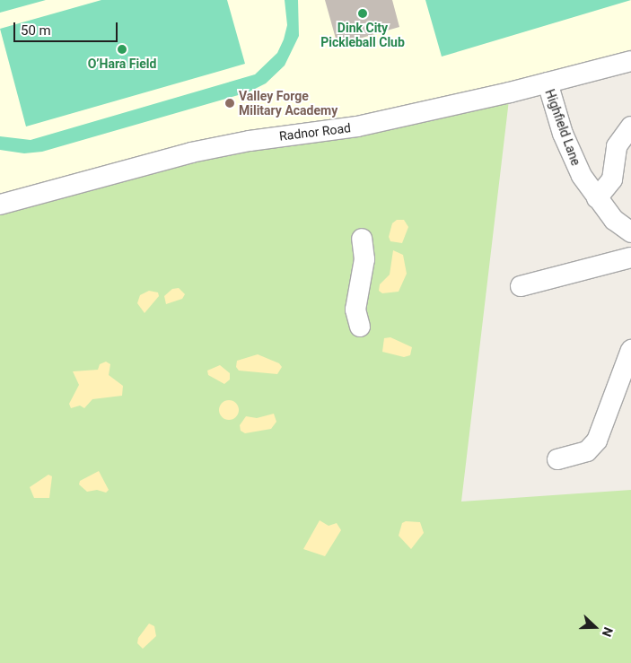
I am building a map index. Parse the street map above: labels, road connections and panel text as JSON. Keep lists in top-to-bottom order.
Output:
{
  "streets": {
    "street": ["Highfield Lane", "Radnor Road"]
  },
  "crossings": [
    ["Highfield Lane", "Radnor Road"]
  ],
  "places": ["Dink City Pickleball Club", "O’Hara Field", "Valley Forge Military Academy"],
  "scale_bar": "50 m",
  "north": "right"
}
